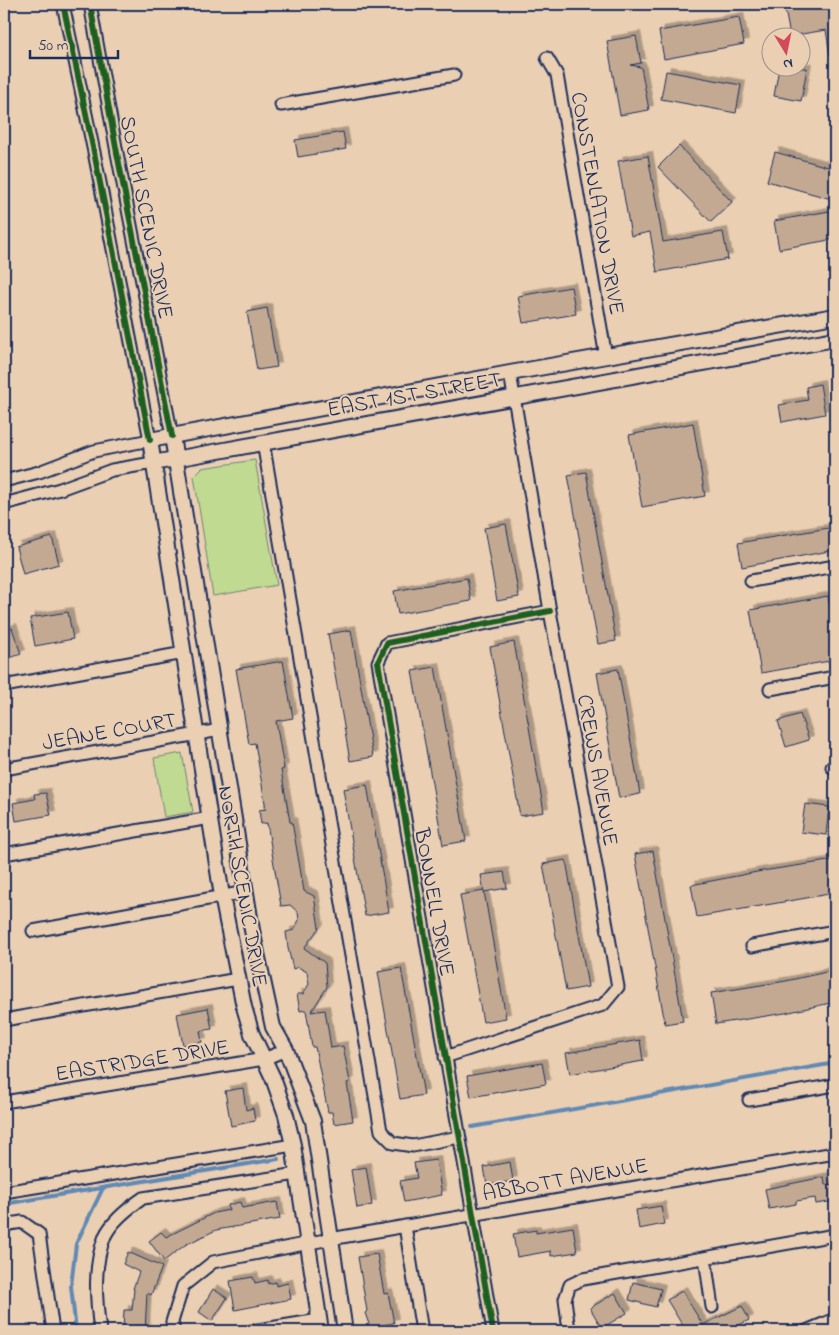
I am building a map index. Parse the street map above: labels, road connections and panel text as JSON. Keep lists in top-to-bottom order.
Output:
{
  "streets": {
    "main road": ["SOUTH SCENIC DRIVE", "EAST 1ST STREET", "NORTH SCENIC DRIVE"],
    "street": [
      "CONSTENLATION DRIVE",
      "JEANE COURT",
      "CREWS AVENUE",
      "BONNELL DRIVE",
      "EASTRIDGE DRIVE",
      "ABBOTT AVENUE"
    ]
  },
  "crossings": [
    ["CONSTENLATION DRIVE", "EAST 1ST STREET"],
    ["SOUTH SCENIC DRIVE", "EAST 1ST STREET"],
    ["SOUTH SCENIC DRIVE", "NORTH SCENIC DRIVE"],
    ["EAST 1ST STREET", "CREWS AVENUE"],
    ["EAST 1ST STREET", "NORTH SCENIC DRIVE"],
    ["JEANE COURT", "NORTH SCENIC DRIVE"],
    ["CREWS AVENUE", "BONNELL DRIVE"],
    ["NORTH SCENIC DRIVE", "EASTRIDGE DRIVE"],
    ["NORTH SCENIC DRIVE", "ABBOTT AVENUE"],
    ["BONNELL DRIVE", "ABBOTT AVENUE"]
  ],
  "scale_bar": "50 m",
  "north": "bottom"
}
